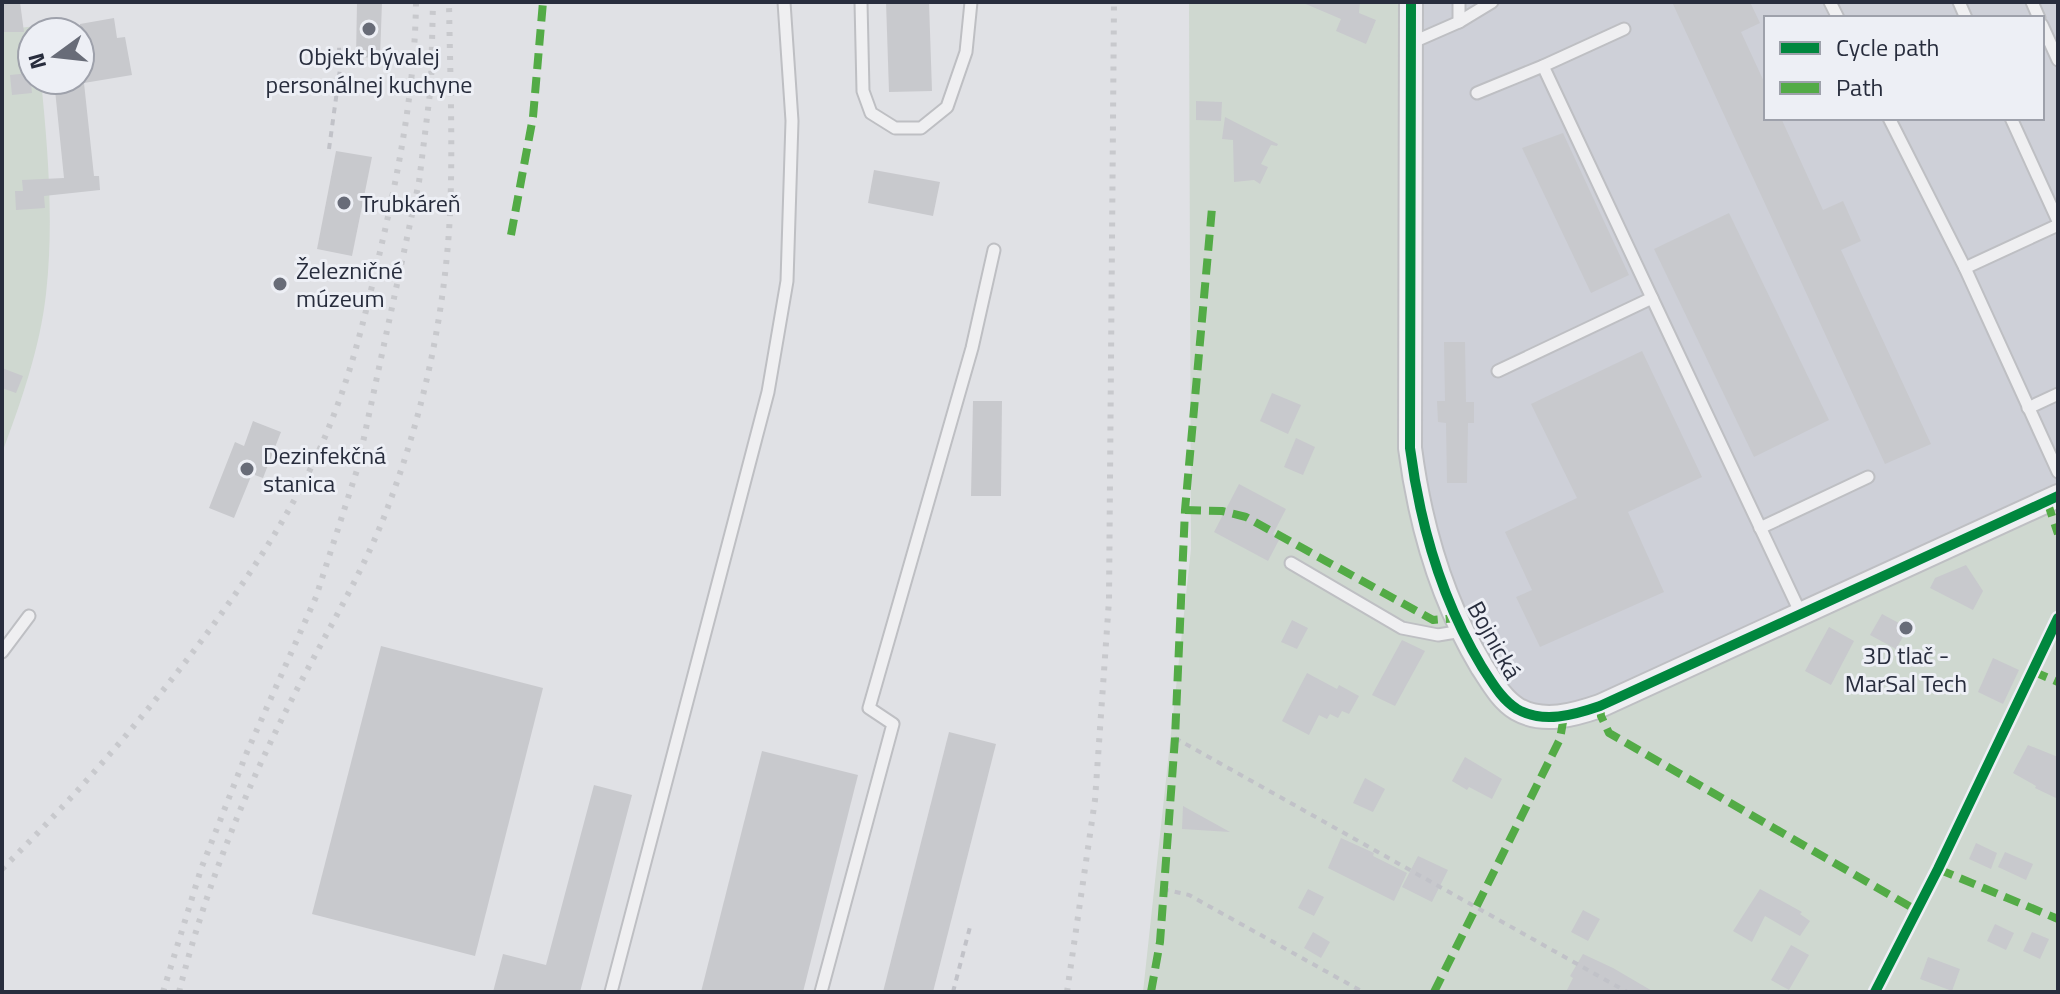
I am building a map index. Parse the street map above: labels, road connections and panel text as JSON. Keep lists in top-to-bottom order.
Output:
{
  "streets": {
    "street": ["Bojnická"]
  },
  "places": [
    "Objekt bývalej personálnej kuchyne",
    "Trubkáreň",
    "Železničné múzeum",
    "Dezinfekčná stanica",
    "3D tlač - MarSal Tech"
  ],
  "legend": ["Cycle path", "Path"],
  "north": "left"
}
